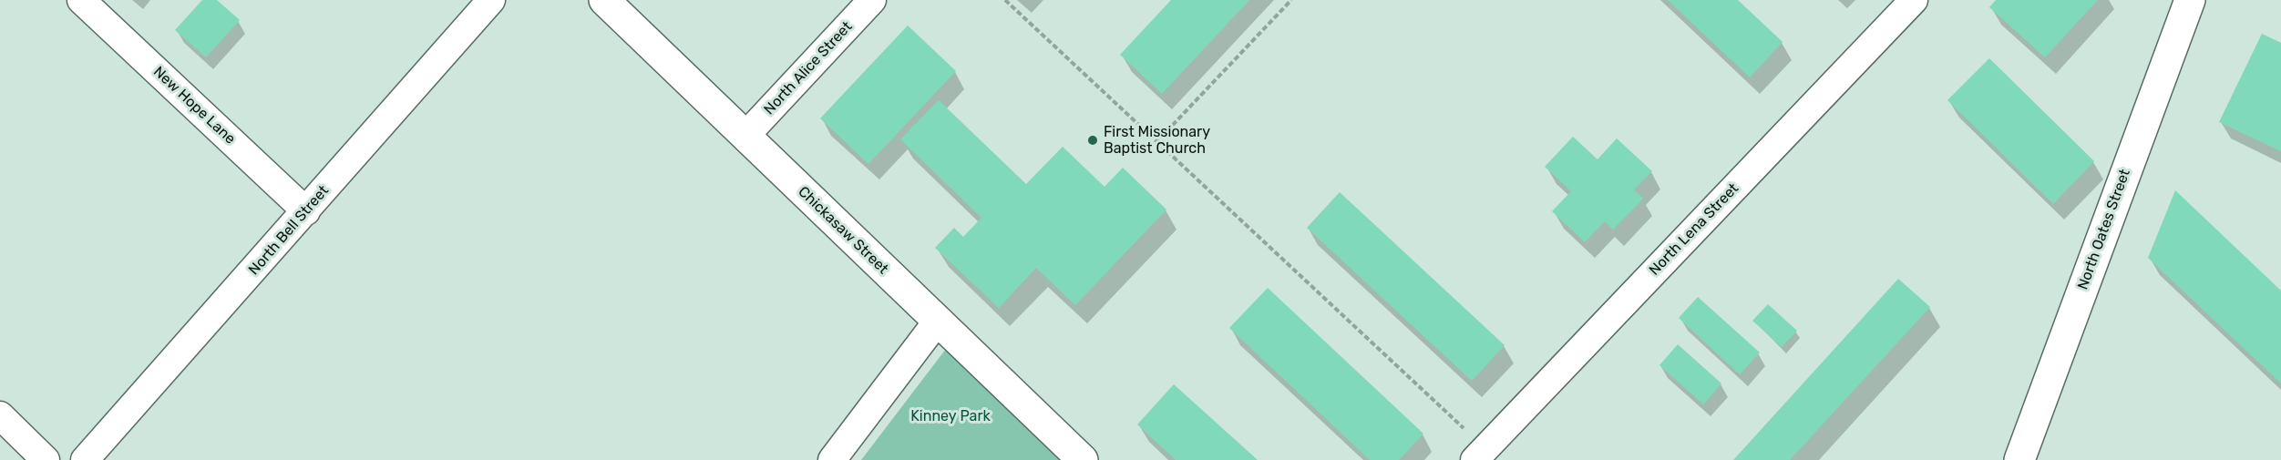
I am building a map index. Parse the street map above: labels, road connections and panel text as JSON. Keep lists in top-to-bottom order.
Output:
{
  "streets": {
    "street": [
      "North Alice Street",
      "New Hope Lane",
      "North Lena Street",
      "North Oates Street",
      "North Bell Street",
      "Chickasaw Street"
    ]
  },
  "crossings": [
    ["North Alice Street", "Chickasaw Street"],
    ["New Hope Lane", "North Bell Street"]
  ],
  "parks": ["Kinney Park"],
  "places": ["First Missionary Baptist Church"]
}
